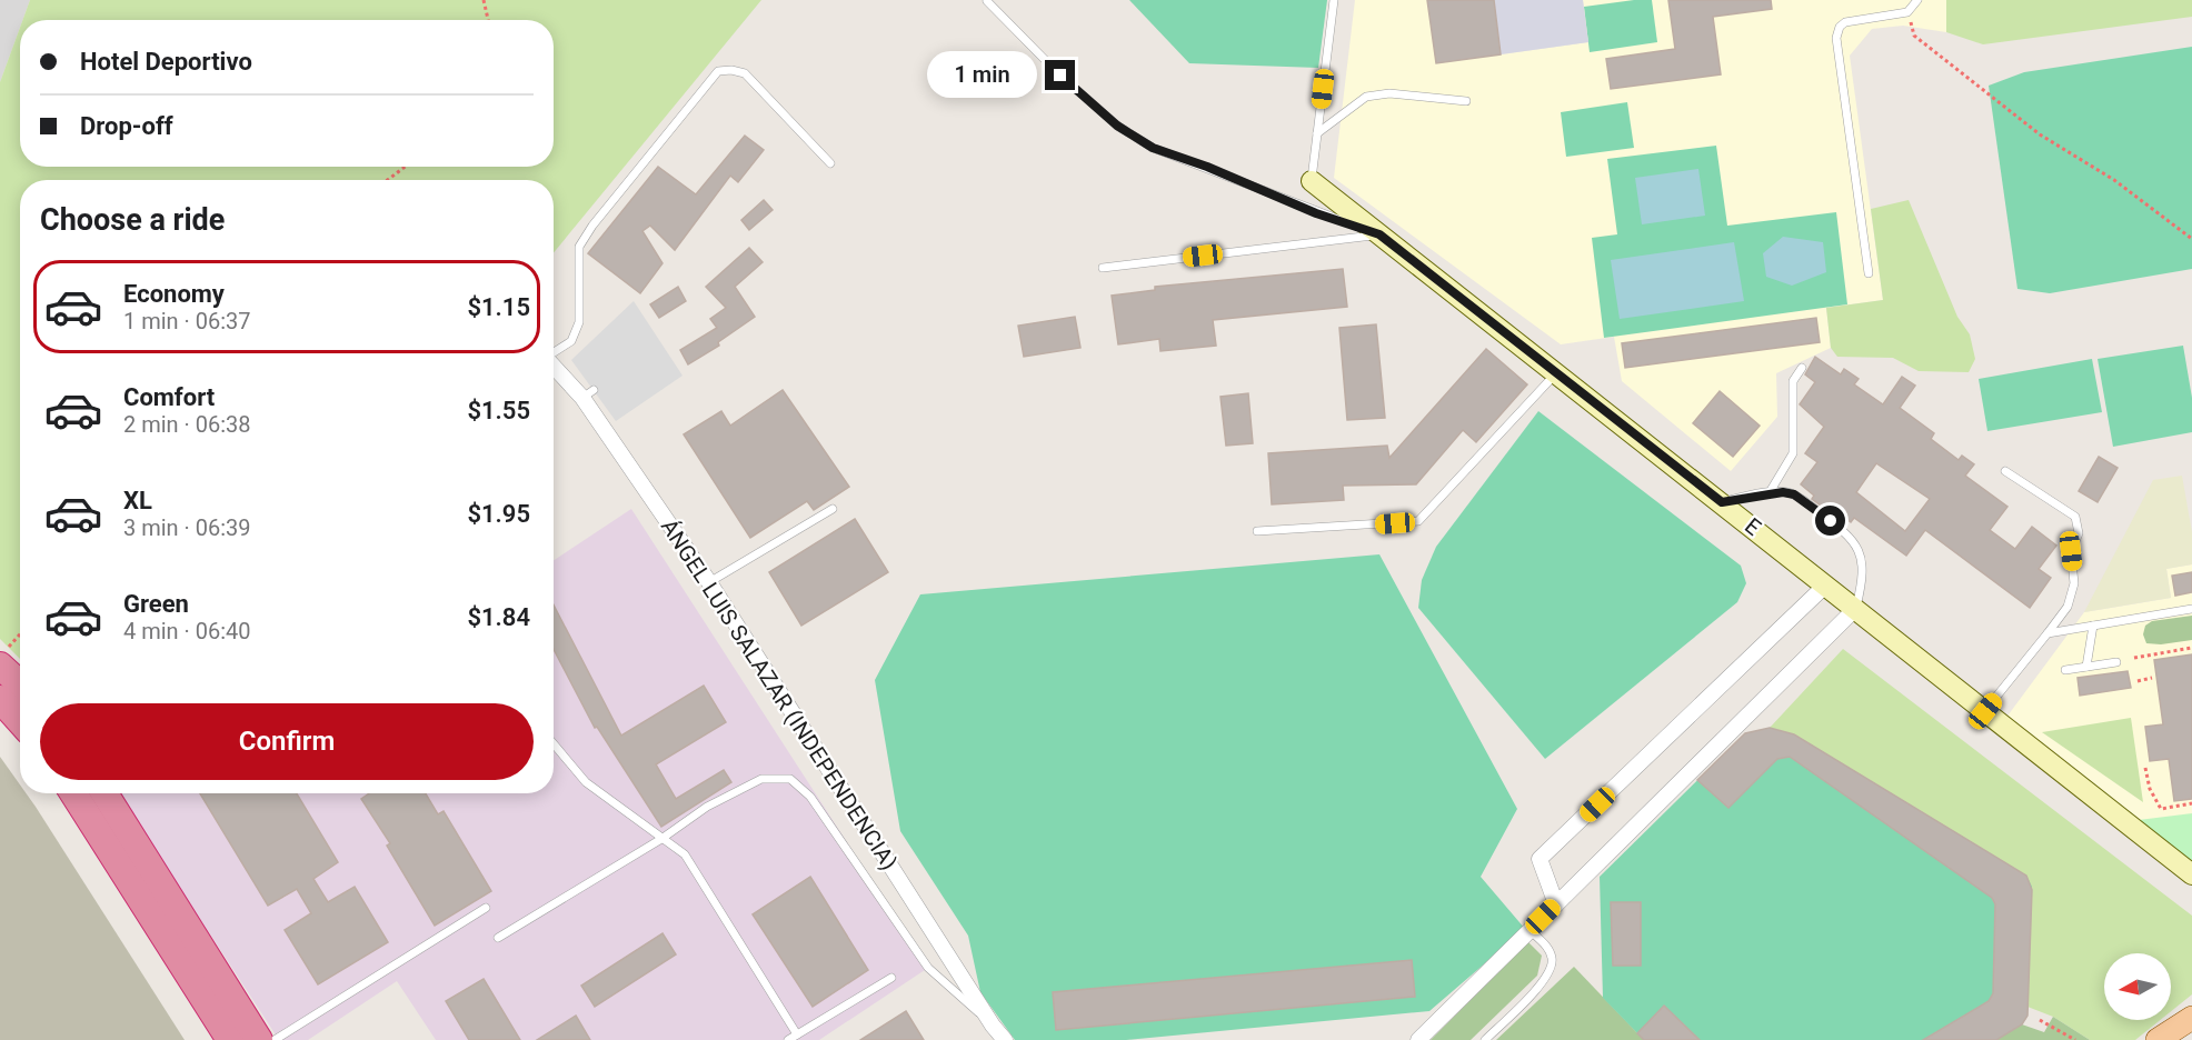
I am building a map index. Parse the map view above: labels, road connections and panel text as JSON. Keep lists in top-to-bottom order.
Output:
{
  "streets": {
    "street": ["E", "ÁNGEL LUIS SALAZAR (INDEPENDENCIA)"]
  },
  "north": "left",
  "page": {
    "banner": ["Hotel Deportivo", "Drop-off"],
    "bubble": "1 min",
    "heading": "Choose a ride",
    "list": [
      {
        "name": "Economy",
        "note": "1 min · 06:37",
        "value": "$1.15"
      },
      {
        "name": "Comfort",
        "note": "2 min · 06:38",
        "value": "$1.55"
      },
      {
        "name": "XL",
        "note": "3 min · 06:39",
        "value": "$1.95"
      },
      {
        "name": "Green",
        "note": "4 min · 06:40",
        "value": "$1.84"
      }
    ],
    "buttons": "Confirm"
  }
}
